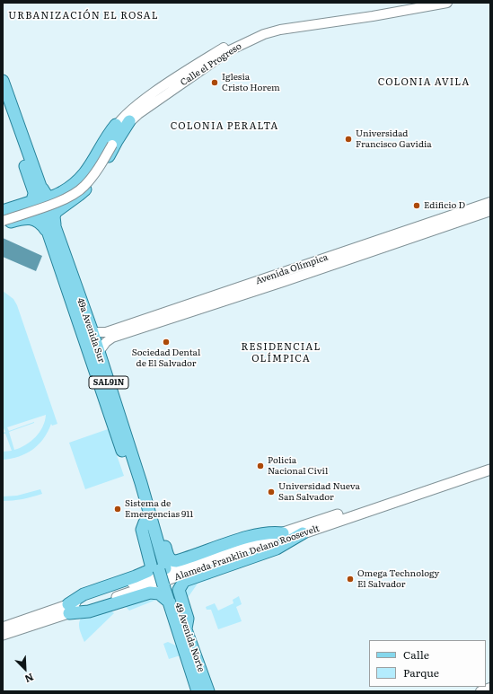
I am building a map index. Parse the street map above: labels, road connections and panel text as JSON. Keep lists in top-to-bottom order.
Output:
{
  "streets": {
    "main road": [
      "49a Avenida Sur",
      "SAL91N",
      "Alameda Franklin Delano Roosevelt",
      "49 Avenida Norte"
    ],
    "street": ["Calle el Progreso", "Avenida Olímpica"]
  },
  "crossings": [
    ["Calle el Progreso", "49a Avenida Sur"],
    ["Avenida Olímpica", "49a Avenida Sur"],
    ["49a Avenida Sur", "49 Avenida Norte"]
  ],
  "districts": [
    "URBANIZACIÓN EL ROSAL",
    "COLONIA AVILA",
    "COLONIA PERALTA",
    "RESIDENCIAL OLÍMPICA"
  ],
  "places": [
    "Iglesia Cristo Horem",
    "Universidad Francisco Gavidia",
    "Edificio D",
    "Sociedad Dental de El Salvador",
    "Policía Nacional Civil",
    "Universidad Nueva San Salvador",
    "Sistema de Emergencias 911",
    "Omega Technology El Salvador"
  ],
  "legend": ["Calle", "Parque"],
  "north": "bottom right"
}
